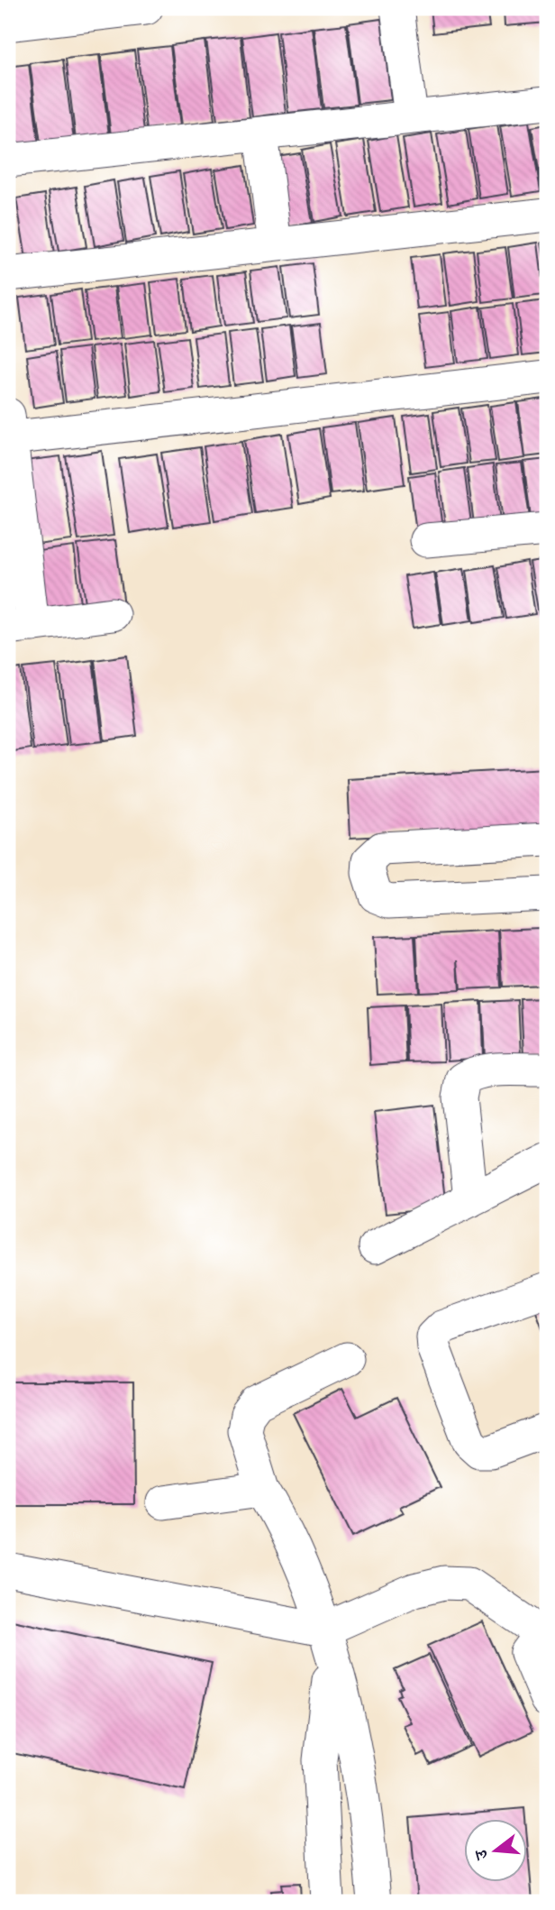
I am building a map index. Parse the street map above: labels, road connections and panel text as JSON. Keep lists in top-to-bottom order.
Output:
{
  "north": "left"
}
